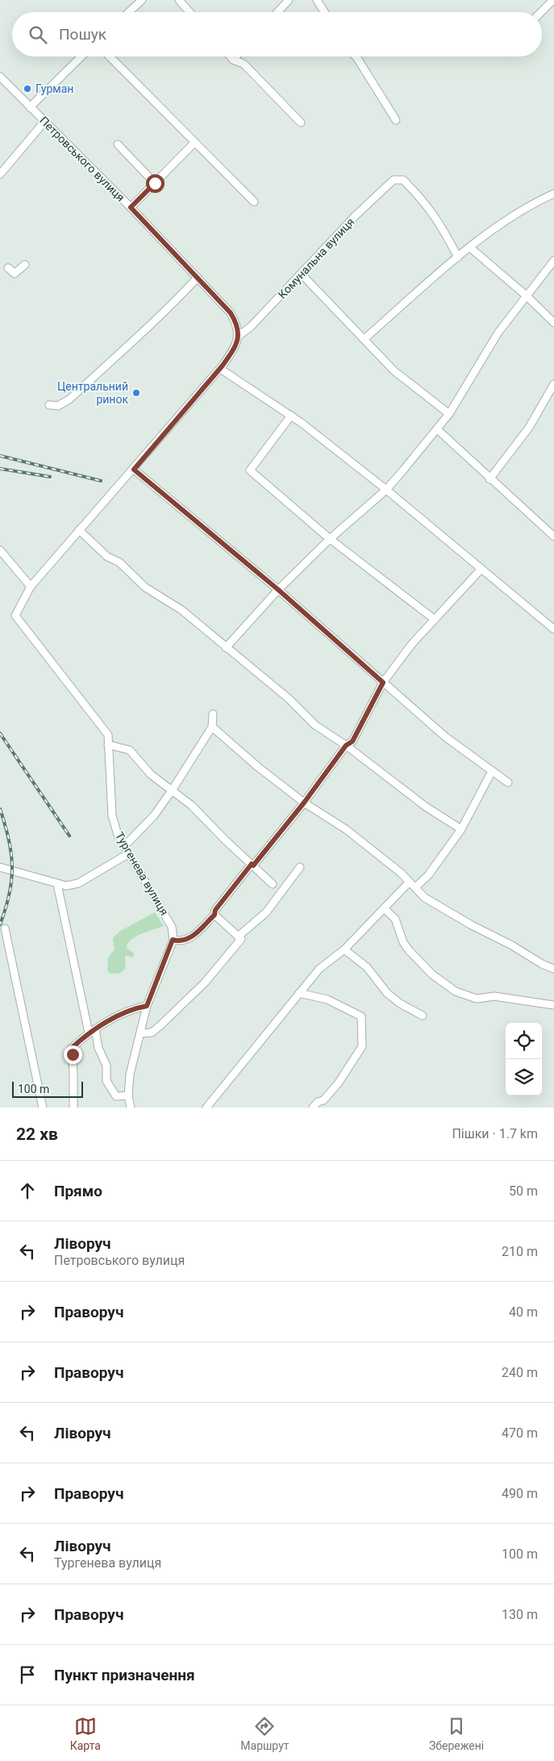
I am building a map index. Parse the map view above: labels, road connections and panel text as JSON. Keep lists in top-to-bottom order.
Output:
{
  "streets": {
    "street": ["Петровського вулиця", "Комунальна вулиця", "Тургенева вулиця"]
  },
  "crossings": [
    ["Петровського вулиця", "Комунальна вулиця"]
  ],
  "places": ["Гурман", "Центральний ринок"],
  "scale_bar": "100 m",
  "page": {
    "search": "Пошук",
    "scale": "100 m",
    "heading": ["22 хв", "Пішки · 1.7 km"],
    "list": [
      ["Прямо", "50 m"],
      ["Ліворуч", "Петровського вулиця", "210 m"],
      ["Праворуч", "40 m"],
      ["Праворуч", "240 m"],
      ["Ліворуч", "470 m"],
      ["Праворуч", "490 m"],
      ["Ліворуч", "Тургенева вулиця", "100 m"],
      ["Праворуч", "130 m"],
      "Пункт призначення"
    ],
    "nav": ["Карта", "Маршрут", "Збережені"]
  }
}
